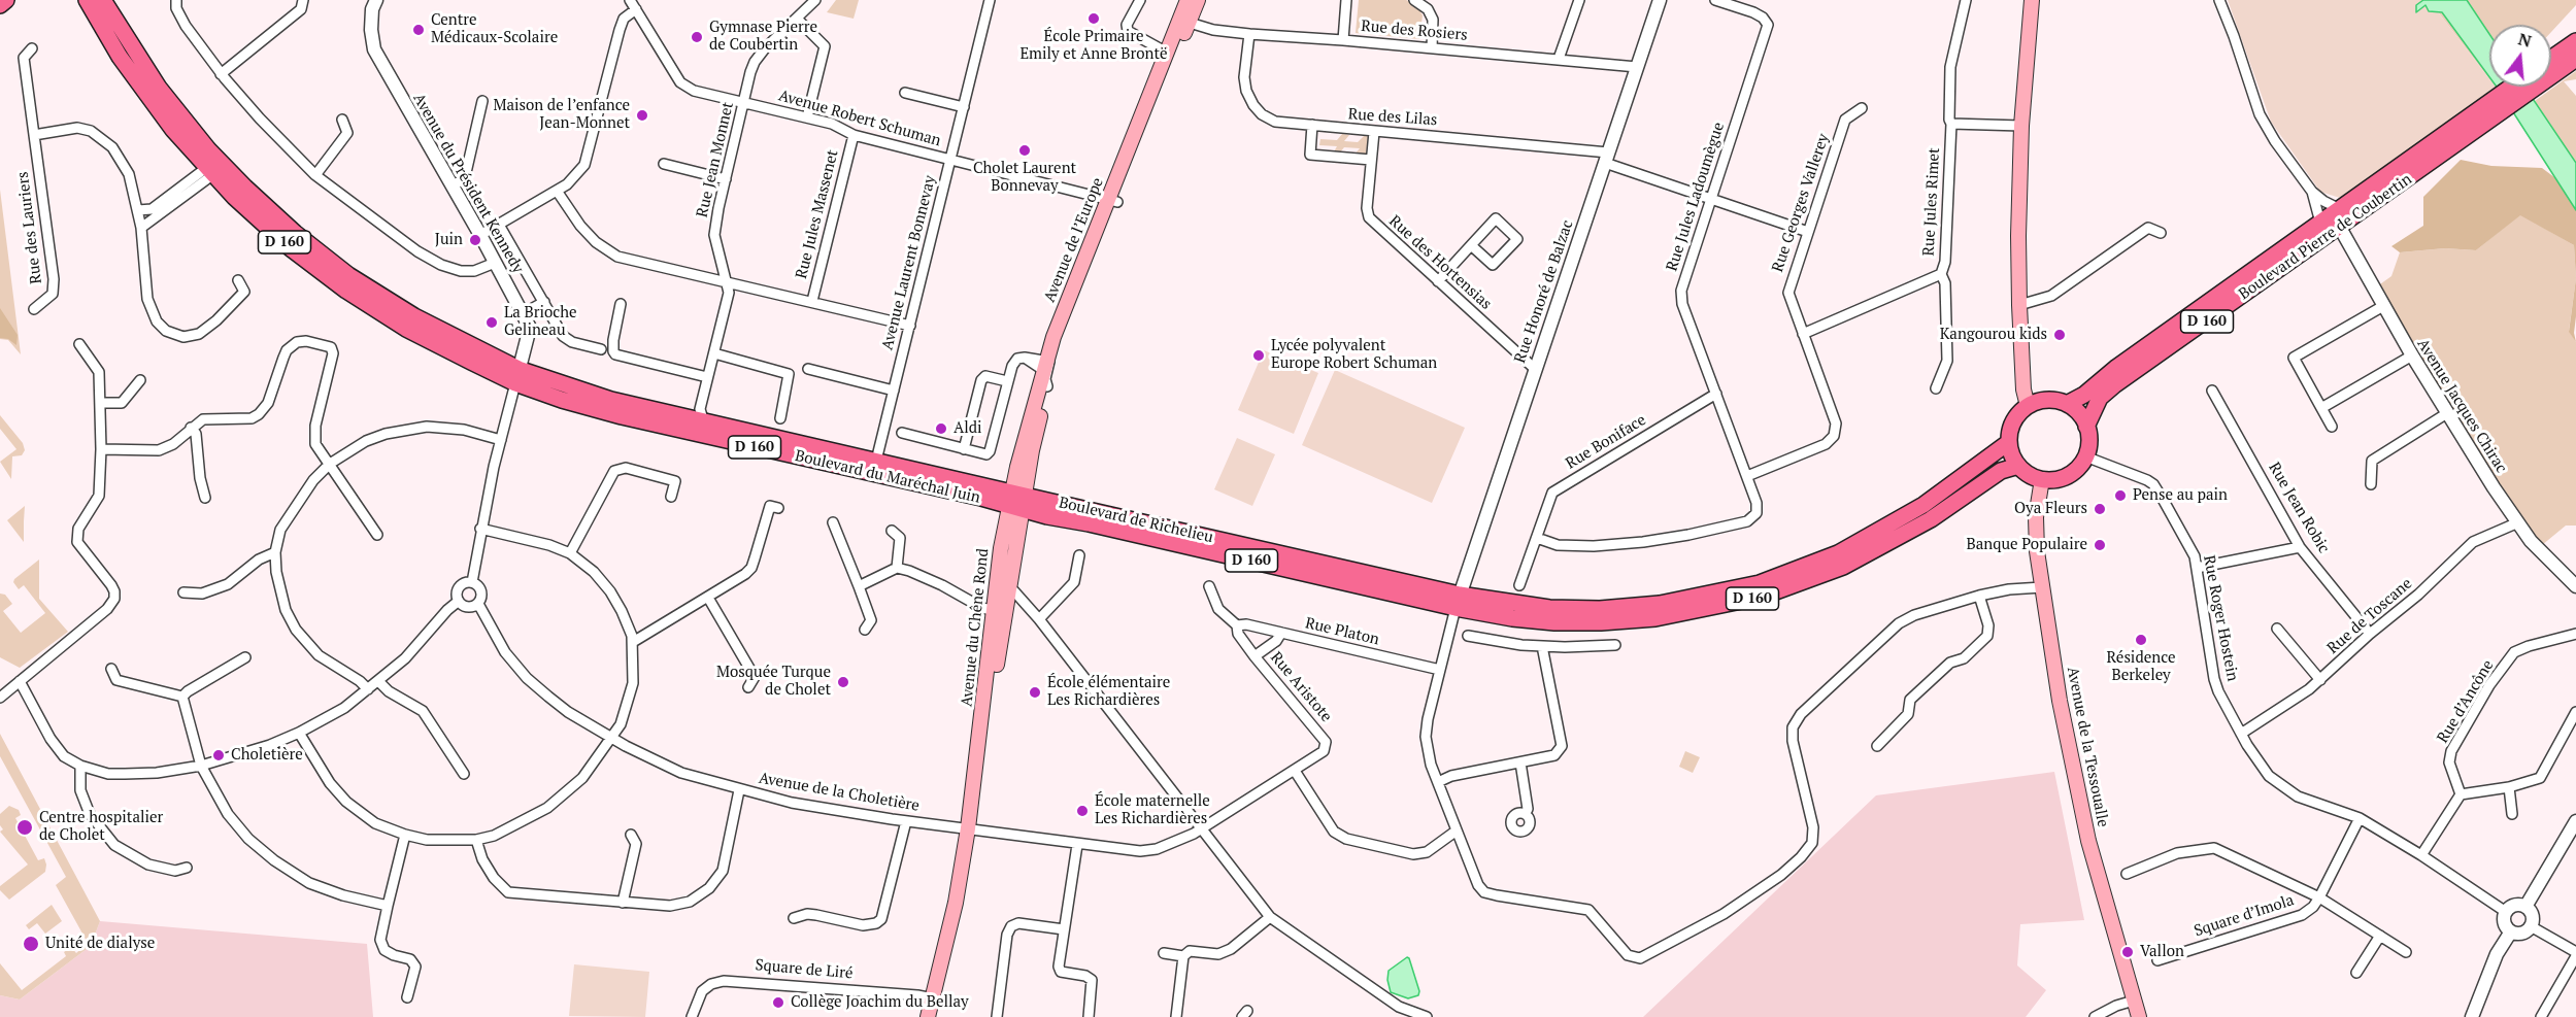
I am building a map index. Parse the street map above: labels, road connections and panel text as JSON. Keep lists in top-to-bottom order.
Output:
{
  "streets": {
    "main road": [
      "Boulevard Pierre de Coubertin",
      "Avenue de l’Europe",
      "D 160",
      "Boulevard du Maréchal Juin",
      "Boulevard de Richelieu",
      "Avenue du Chêne Rond",
      "Avenue de la Tessoualle"
    ],
    "street": [
      "Rue des Rosiers",
      "Rue des Lilas",
      "Avenue Robert Schuman",
      "Rue Jean Monnet",
      "Avenue du Président Kennedy",
      "Rue Jules Ladoumègue",
      "Rue Jules Rimet",
      "Rue Georges Vallerey",
      "Rue Jules Massenet",
      "Rue des Lauriers",
      "Avenue Laurent Bonnevay",
      "Rue des Hortensias",
      "Rue Honoré de Balzac",
      "Avenue Jacques Chirac",
      "Rue Boniface",
      "Rue Jean Robic",
      "Rue de Toscane",
      "Rue Roger Hostein",
      "Rue Platon",
      "Rue Aristote",
      "Rue d’Ancône",
      "Avenue de la Choletière",
      "Square d’Imola",
      "Square de Liré"
    ]
  },
  "crossings": [
    ["Rue des Rosiers", "Rue des Lilas"],
    ["Rue des Rosiers", "Avenue de l’Europe"],
    ["Rue des Rosiers", "Rue Honoré de Balzac"],
    ["Rue des Lilas", "Rue Jules Ladoumègue"],
    ["Rue des Lilas", "Rue Georges Vallerey"],
    ["Rue des Lilas", "Rue des Hortensias"],
    ["Rue des Lilas", "Rue Honoré de Balzac"],
    ["Avenue Robert Schuman", "Rue Jean Monnet"],
    ["Avenue Robert Schuman", "Rue Jules Massenet"],
    ["Avenue Robert Schuman", "Avenue de l’Europe"],
    ["Avenue Robert Schuman", "Avenue Laurent Bonnevay"],
    ["Rue Jean Monnet", "Boulevard du Maréchal Juin"],
    ["Avenue du Président Kennedy", "Boulevard du Maréchal Juin"],
    ["Avenue du Président Kennedy", "Avenue de la Choletière"],
    ["Rue Jules Ladoumègue", "Rue Georges Vallerey"],
    ["Rue Jules Ladoumègue", "Rue Boniface"],
    ["Rue Jules Rimet", "Rue Georges Vallerey"],
    ["Boulevard Pierre de Coubertin", "Avenue Jacques Chirac"],
    ["Boulevard Pierre de Coubertin", "Boulevard de Richelieu"],
    ["Boulevard Pierre de Coubertin", "Rue Roger Hostein"],
    ["Boulevard Pierre de Coubertin", "Avenue de la Tessoualle"],
    ["Avenue de l’Europe", "Boulevard du Maréchal Juin"],
    ["Avenue de l’Europe", "Boulevard de Richelieu"],
    ["Avenue de l’Europe", "Avenue du Chêne Rond"],
    ["Avenue Laurent Bonnevay", "Boulevard du Maréchal Juin"],
    ["Rue des Hortensias", "Rue Honoré de Balzac"],
    ["Rue Honoré de Balzac", "Boulevard de Richelieu"],
    ["Avenue Jacques Chirac", "Rue de Toscane"],
    ["Boulevard du Maréchal Juin", "Boulevard de Richelieu"],
    ["Boulevard du Maréchal Juin", "Avenue du Chêne Rond"],
    ["Boulevard du Maréchal Juin", "Avenue de la Choletière"],
    ["Rue Jean Robic", "Rue de Toscane"],
    ["Boulevard de Richelieu", "Rue Roger Hostein"],
    ["Boulevard de Richelieu", "Avenue du Chêne Rond"],
    ["Boulevard de Richelieu", "Avenue de la Tessoualle"],
    ["Rue de Toscane", "Rue Roger Hostein"],
    ["Rue Roger Hostein", "Avenue de la Tessoualle"],
    ["Rue Roger Hostein", "Square d’Imola"],
    ["Avenue du Chêne Rond", "Avenue de la Choletière"],
    ["Avenue du Chêne Rond", "Square de Liré"],
    ["Rue Platon", "Rue Aristote"],
    ["Rue Aristote", "Avenue de la Choletière"]
  ],
  "places": [
    "École Primaire Emily et Anne Brontë",
    "Centre Médicaux-Scolaire",
    "Gymnase Pierre de Coubertin",
    "Maison de l’enfance Jean-Monnet",
    "Cholet Laurent Bonnevay",
    "Juin",
    "La Brioche Gelineau",
    "Kangourou kids",
    "Lycée polyvalent Europe Robert Schuman",
    "Aldi",
    "Pense au pain",
    "Oya Fleurs",
    "Banque Populaire",
    "Résidence Berkeley",
    "Mosquée Turque de Cholet",
    "École élémentaire Les Richardières",
    "Choletière",
    "École maternelle Les Richardières",
    "Centre hospitalier de Cholet",
    "Unité de dialyse",
    "Vallon",
    "Collège Joachim du Bellay"
  ],
  "north": "top"
}
